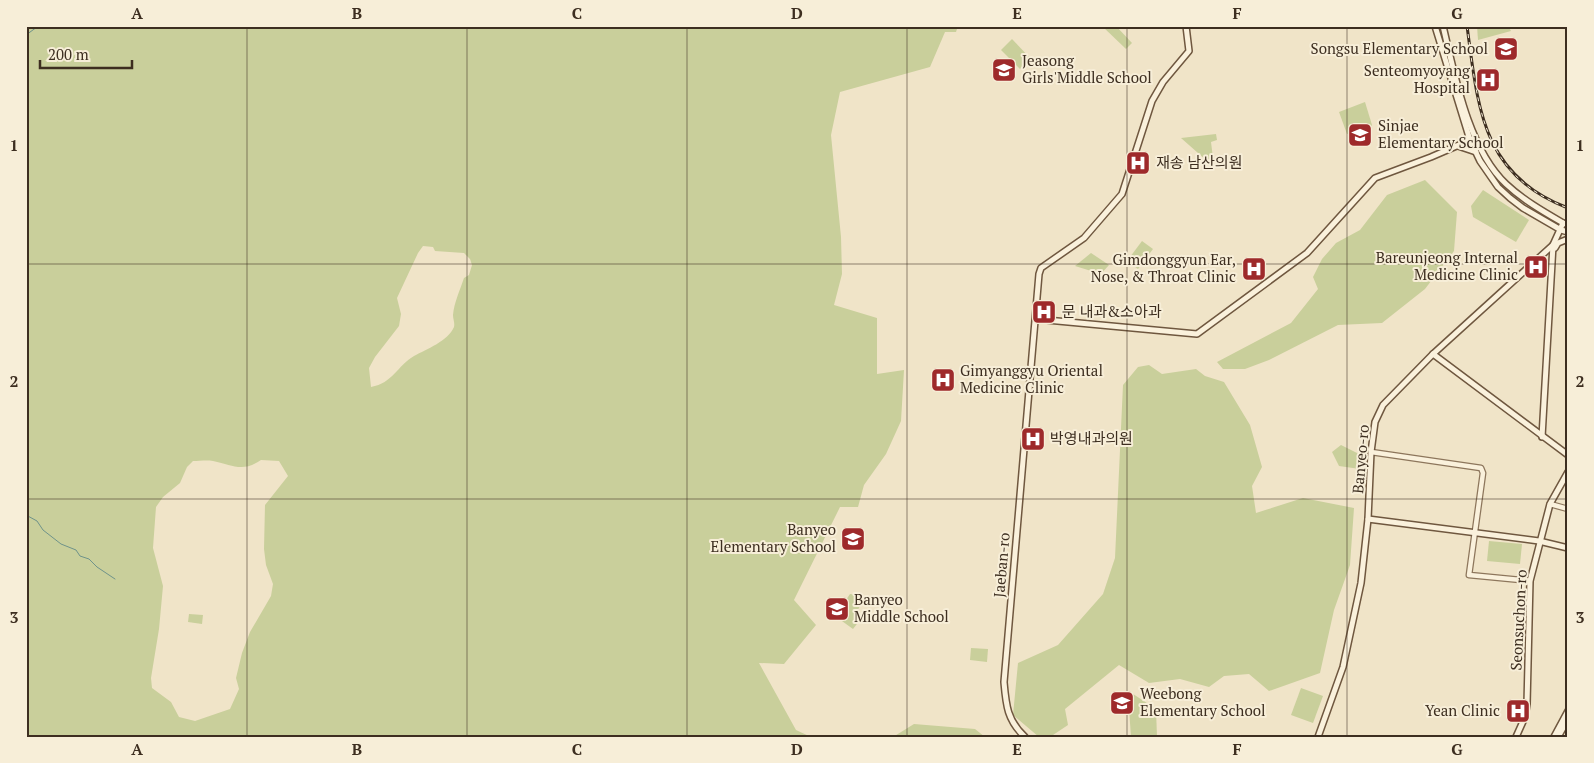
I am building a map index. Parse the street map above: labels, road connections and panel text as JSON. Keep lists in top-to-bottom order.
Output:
{
  "streets": {
    "main road": ["Banyeo-ro", "Jaeban-ro", "Seonsuchon-ro"]
  },
  "places": {
    "school or university": [
      "Songsu Elementary School",
      "Jeasong Girls'Middle School",
      "Sinjae Elementary School",
      "Banyeo Elementary School",
      "Banyeo Middle School",
      "Weebong Elementary School"
    ],
    "hospital": [
      "Senteomyoyang Hospital",
      "재송 남산의원",
      "Bareunjeong Internal Medicine Clinic",
      "Gimdonggyun Ear, Nose, & Throat Clinic",
      "문 내과&소아과",
      "Gimyanggyu Oriental Medicine Clinic",
      "박영내과의원",
      "Yean Clinic"
    ]
  },
  "scale_bar": "200 m",
  "grid": {
    "columns": [
      "A",
      "B",
      "C",
      "D",
      "E",
      "F",
      "G"
    ],
    "rows": ["1", "2", "3"]
  }
}
